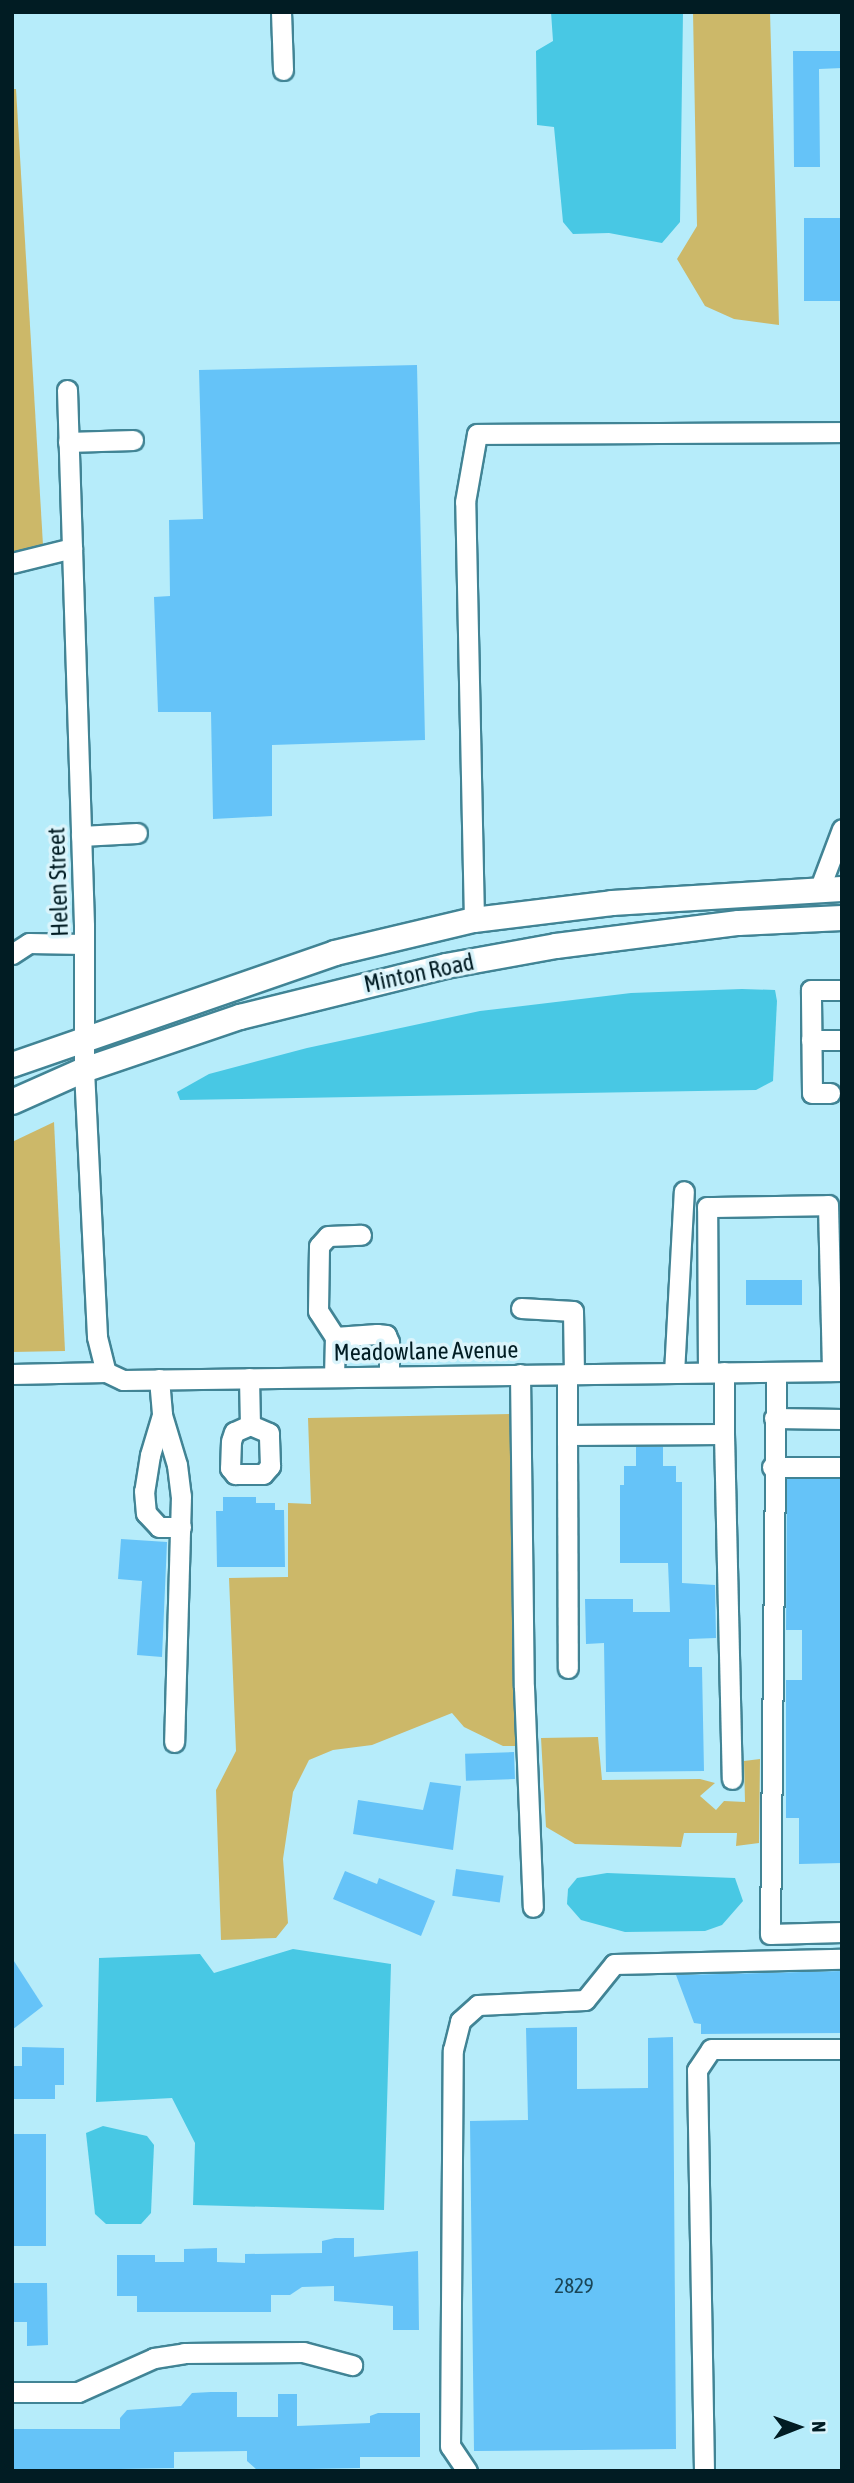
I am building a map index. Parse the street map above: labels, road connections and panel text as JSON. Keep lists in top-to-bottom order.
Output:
{
  "streets": {
    "main road": ["Minton Road"],
    "street": ["Helen Street", "Meadowlane Avenue"]
  },
  "crossings": [
    ["Helen Street", "Minton Road"],
    ["Helen Street", "Meadowlane Avenue"]
  ],
  "house_numbers": ["2829"],
  "north": "right"
}
